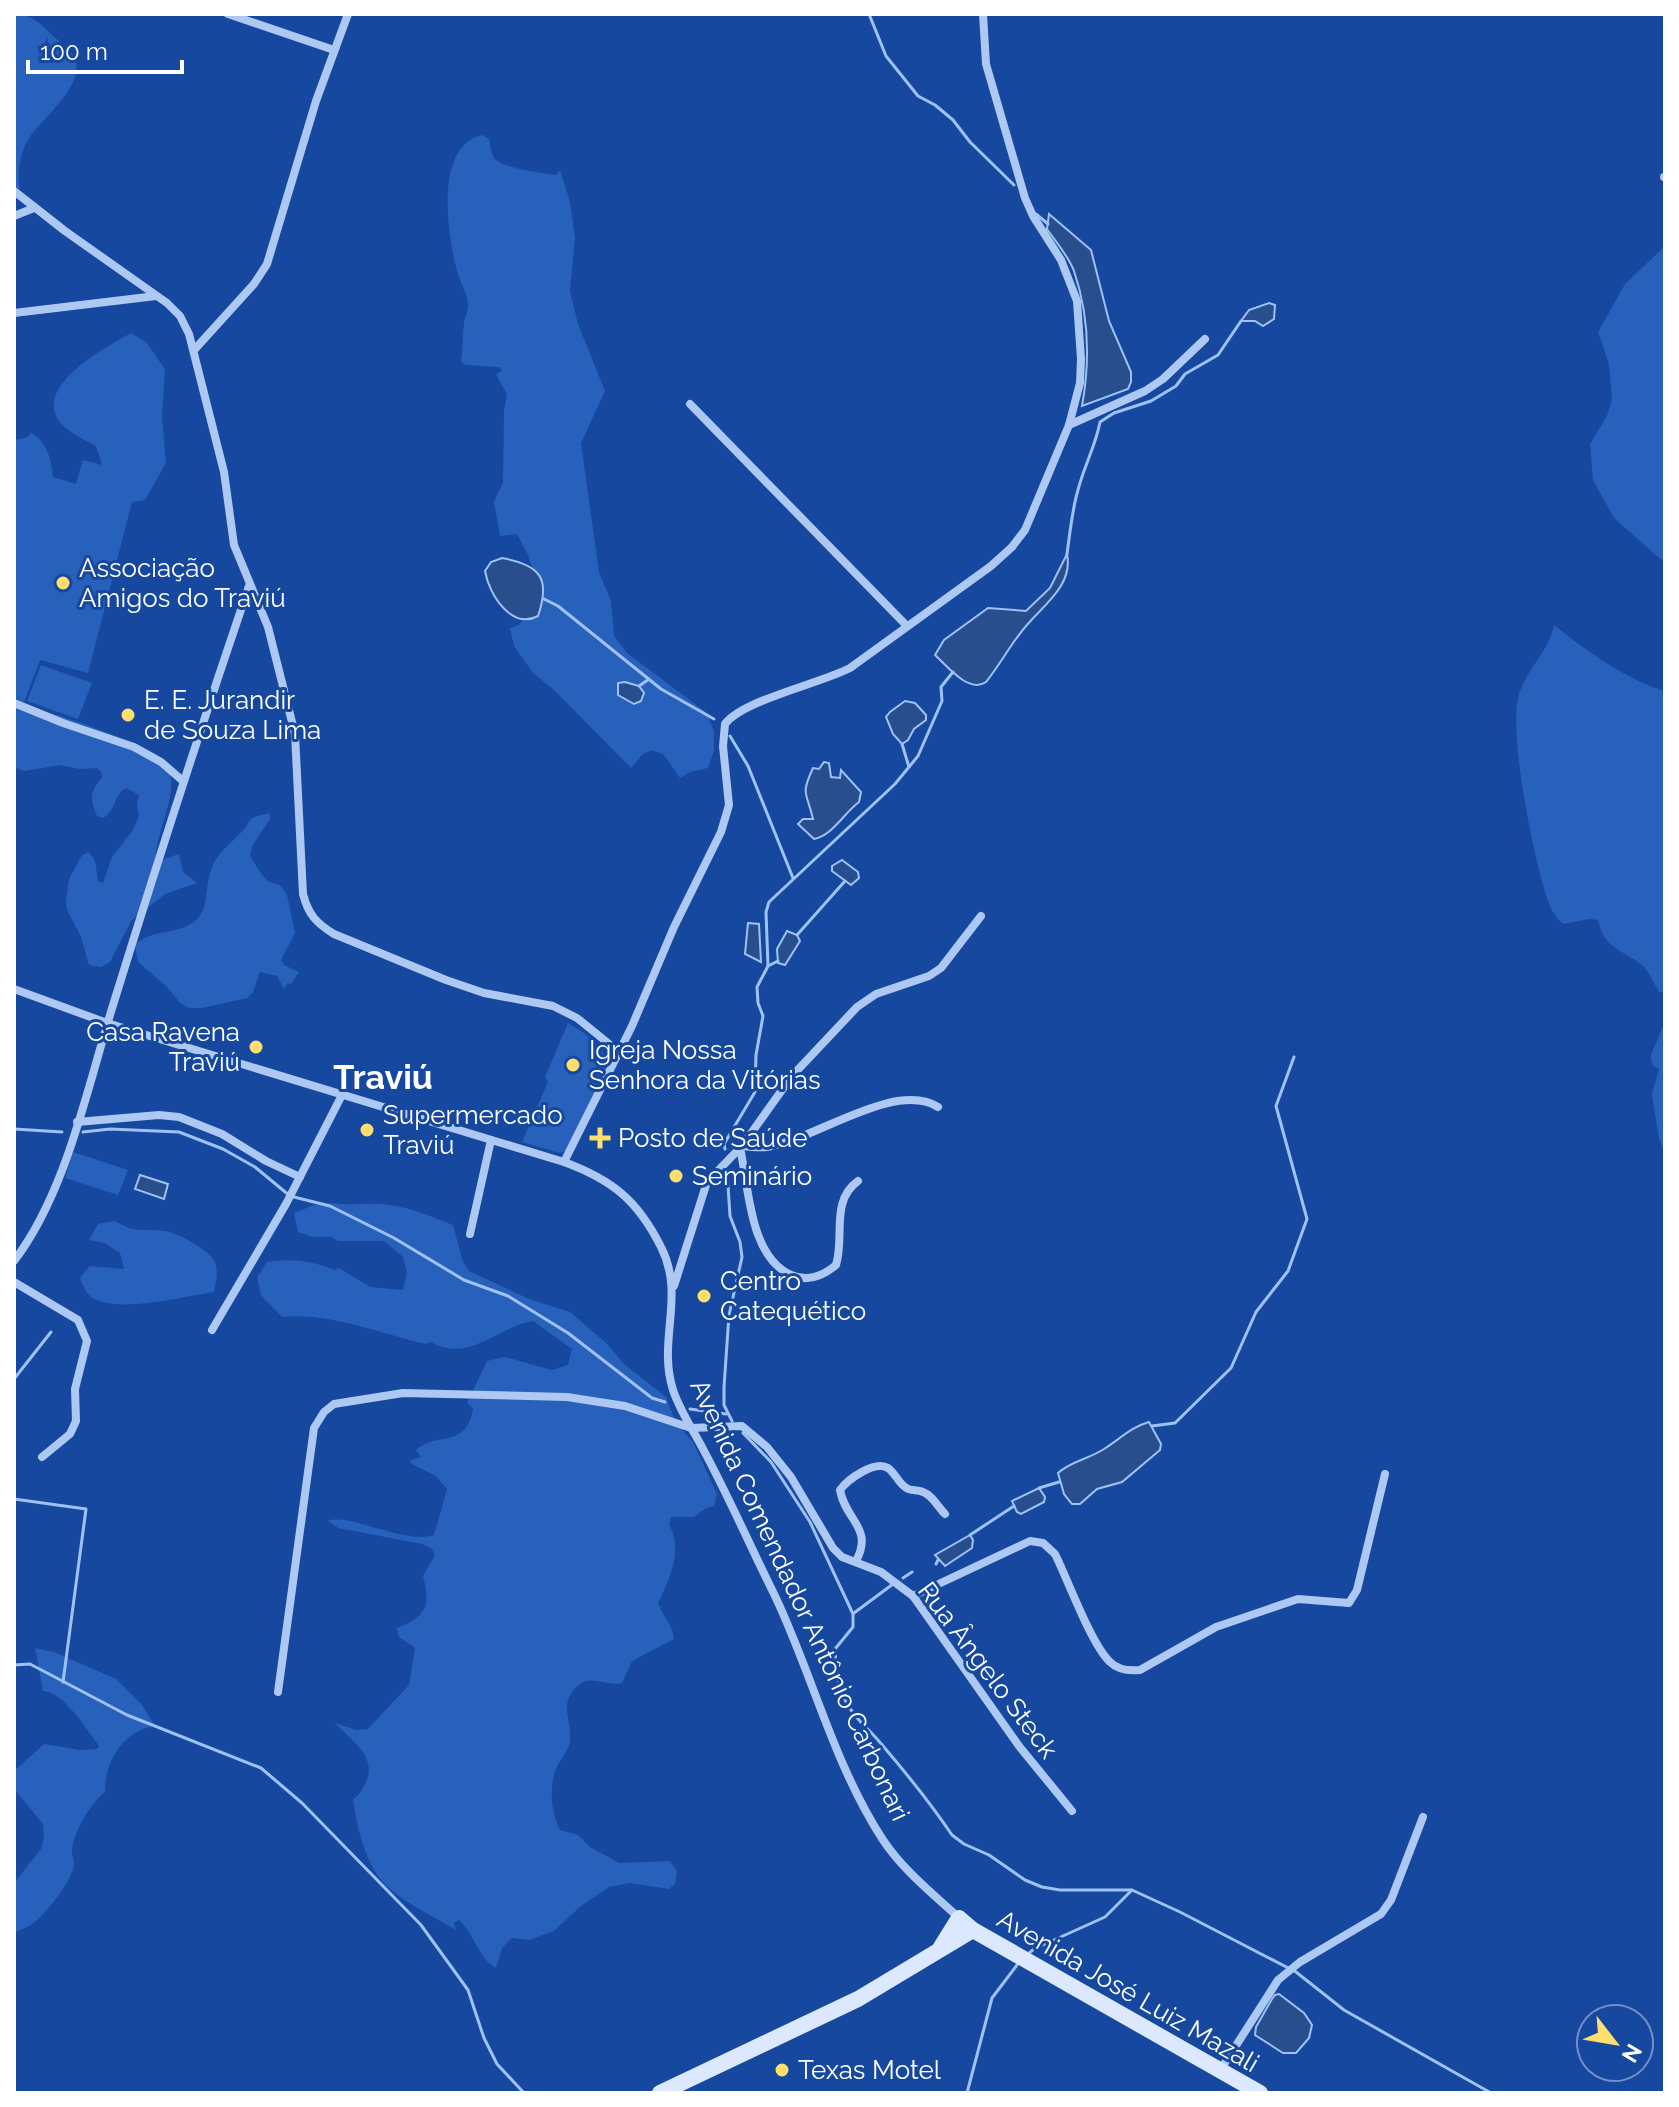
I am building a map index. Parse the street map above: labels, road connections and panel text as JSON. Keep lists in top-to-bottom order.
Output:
{
  "streets": {
    "main road": ["Avenida Comendador Antônio Carbonari", "Avenida José Luiz Mazali"],
    "street": ["Rua Ângelo Steck"]
  },
  "crossings": [
    ["Avenida Comendador Antônio Carbonari", "Rua Ângelo Steck"],
    ["Avenida Comendador Antônio Carbonari", "Avenida José Luiz Mazali"]
  ],
  "districts": ["Traviú"],
  "places": {
    "other": [
      "Associação Amigos do Traviú",
      "E. E. Jurandir de Souza Lima",
      "Casa Ravena Traviú",
      "Igreja Nossa Senhora da Vitórias",
      "Supermercado Traviú",
      "Seminário",
      "Centro Catequético",
      "Texas Motel"
    ],
    "health": ["Posto de Saúde"]
  },
  "scale_bar": "100 m",
  "north": "bottom right"
}
